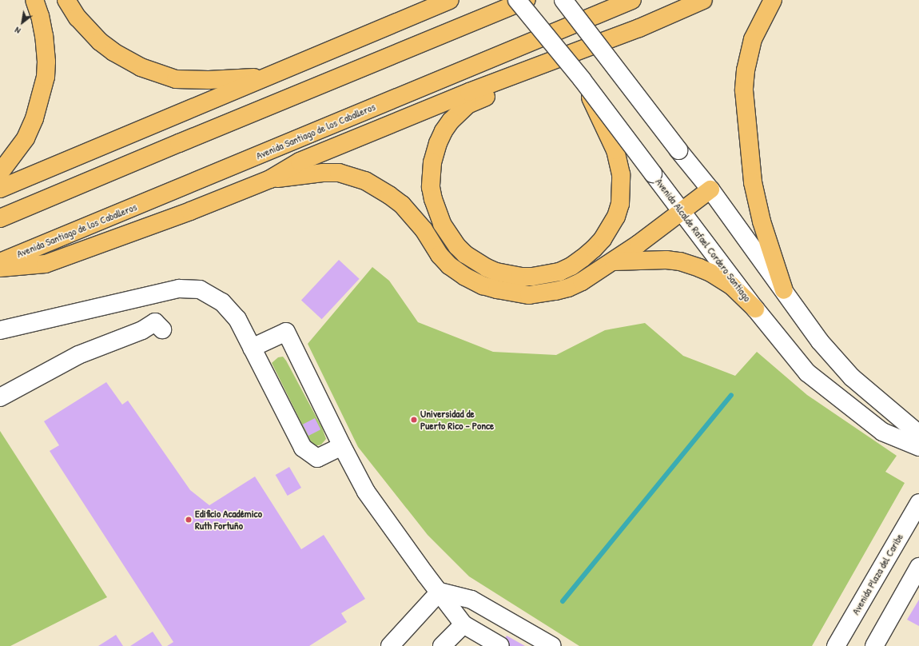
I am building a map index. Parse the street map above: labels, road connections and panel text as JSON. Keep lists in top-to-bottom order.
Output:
{
  "streets": {
    "highway": ["Avenida Santiago de los Caballeros"],
    "street": ["Avenida Alcalde Rafael Cordero Santiago", "Avenida Plaza del Caribe"]
  },
  "places": ["Universidad de Puerto Rico - Ponce", "Edificio Académico Ruth Fortuño"],
  "north": "bottom left"
}
